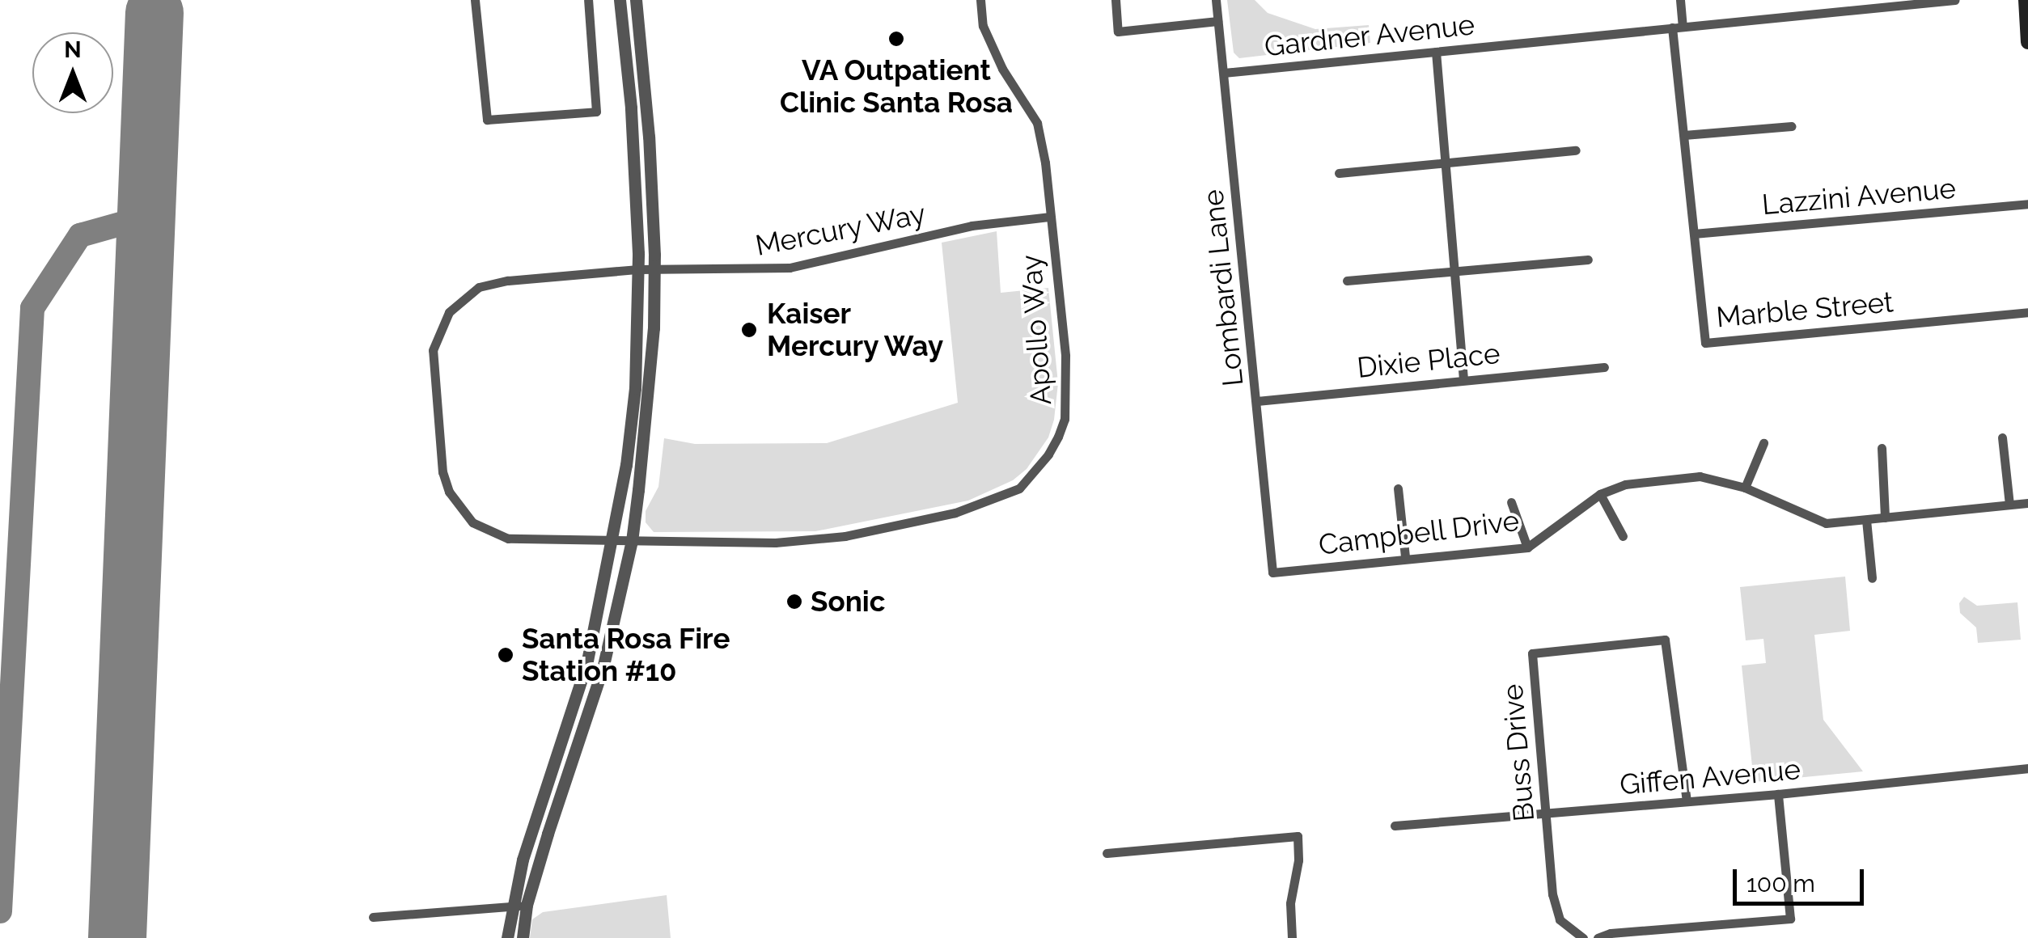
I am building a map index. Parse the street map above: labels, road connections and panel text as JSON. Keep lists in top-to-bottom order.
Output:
{
  "streets": {
    "street": [
      "Gardner Avenue",
      "Lazzini Avenue",
      "Mercury Way",
      "Lombardi Lane",
      "Marble Street",
      "Apollo Way",
      "Dixie Place",
      "Campbell Drive",
      "Buss Drive",
      "Giffen Avenue"
    ]
  },
  "crossings": [
    ["Gardner Avenue", "Lombardi Lane"],
    ["Gardner Avenue", "Marble Street"],
    ["Lazzini Avenue", "Marble Street"],
    ["Mercury Way", "Apollo Way"],
    ["Lombardi Lane", "Dixie Place"],
    ["Lombardi Lane", "Campbell Drive"],
    ["Buss Drive", "Giffen Avenue"]
  ],
  "places": [
    "VA Outpatient Clinic Santa Rosa",
    "Kaiser Mercury Way",
    "Sonic",
    "Santa Rosa Fire Station #10"
  ],
  "scale_bar": "100 m",
  "north": "top"
}
